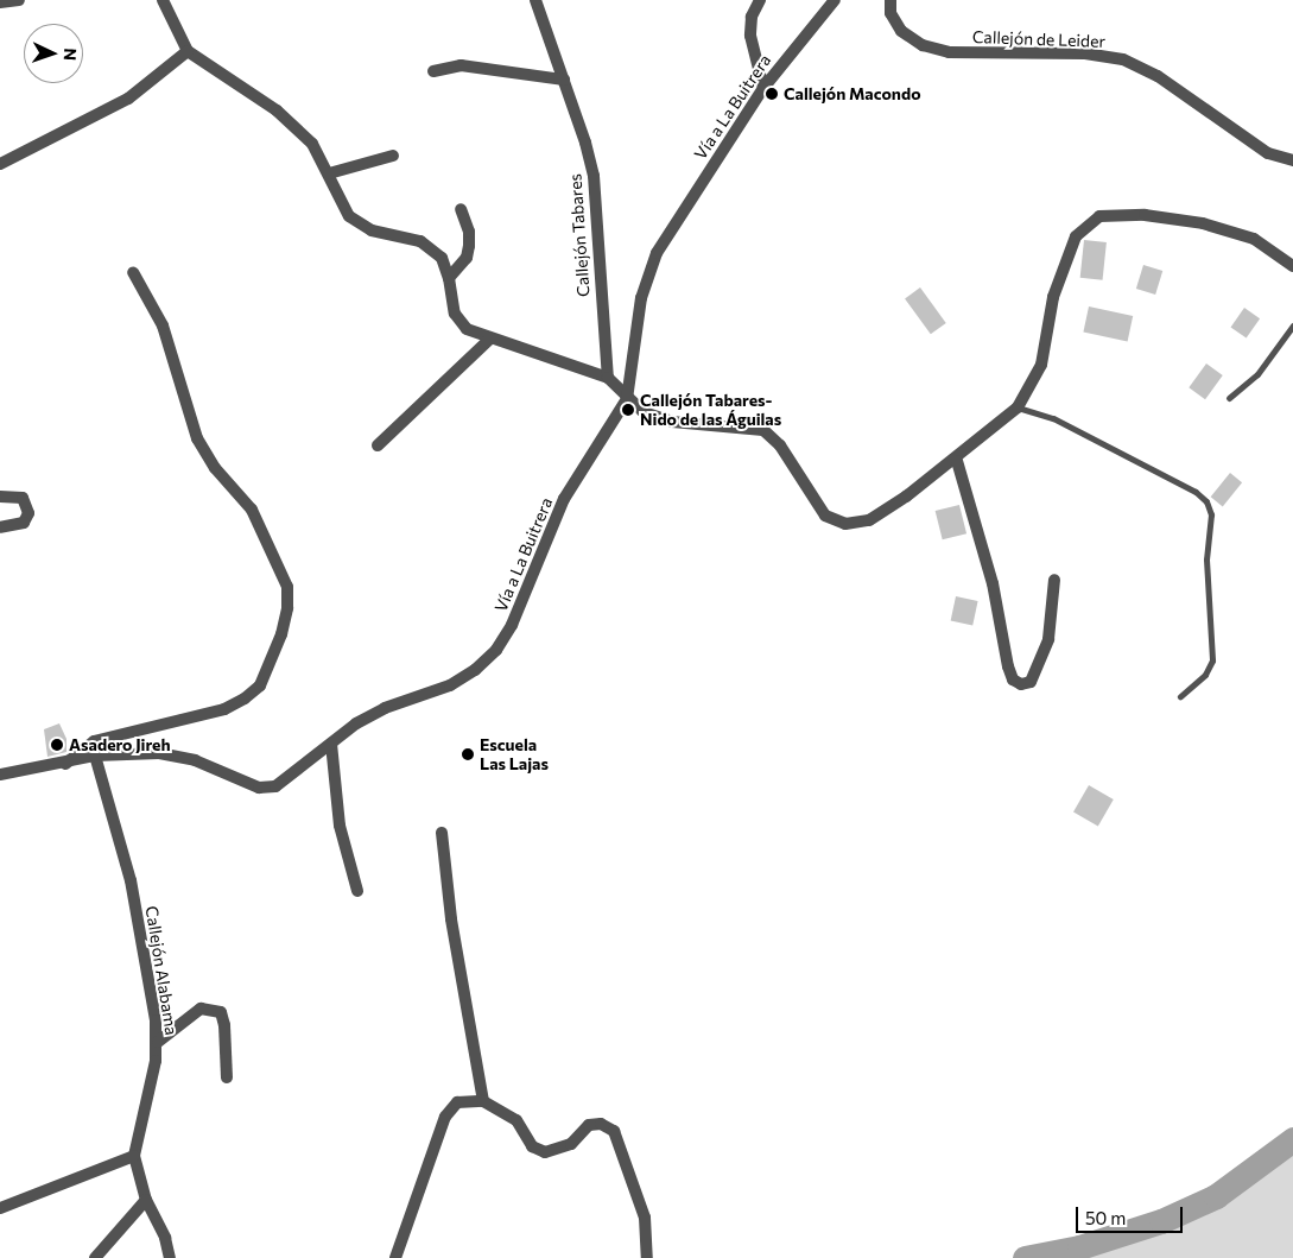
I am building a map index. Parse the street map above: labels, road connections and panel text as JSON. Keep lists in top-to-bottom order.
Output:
{
  "streets": {
    "street": [
      "Callejón de Leider",
      "Vía a La Buitrera",
      "Callejón Tabares",
      "Callejón Alabama"
    ]
  },
  "crossings": [
    ["Vía a La Buitrera", "Callejón Alabama"]
  ],
  "places": [
    "Callejón Macondo",
    "Callejón Tabares- Nido de las Águilas",
    "Asadero Jireh",
    "Escuela Las Lajas"
  ],
  "scale_bar": "50 m",
  "north": "right"
}
